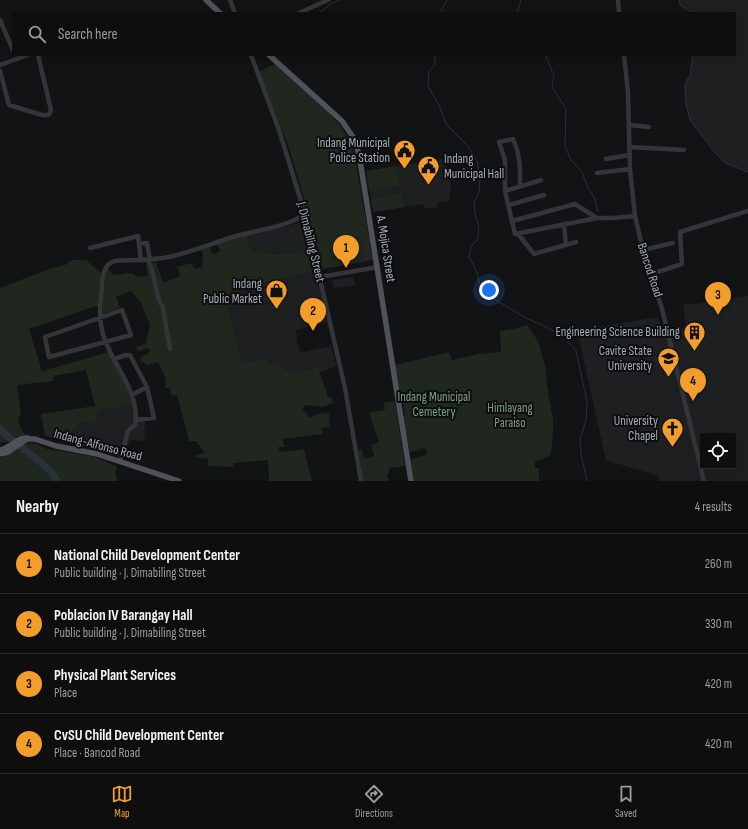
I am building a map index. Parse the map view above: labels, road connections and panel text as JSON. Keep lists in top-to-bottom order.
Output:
{
  "streets": {
    "main road": ["A. Mojica Street", "Indang-Alfonso Road"],
    "street": ["J. Dimabiling Street", "Bancod Road"]
  },
  "parks": ["Indang Municipal Cemetery", "Himlayang Paraiso"],
  "places": {
    "public building": ["Indang Municipal Police Station", "Indang Municipal Hall"],
    "shop": ["Indang Public Market"],
    "building": ["Engineering Science Building"],
    "school or university": ["Cavite State University"],
    "church": ["University Chapel"]
  },
  "page": {
    "search": "Search here",
    "pins": [
      "1",
      "3",
      "2",
      "4"
    ],
    "heading": ["Nearby", "4 results"],
    "list": [
      {
        "mark": "1",
        "name": "National Child Development Center",
        "note": "Public building · J. Dimabiling Street",
        "value": "260 m"
      },
      {
        "mark": "2",
        "name": "Poblacion IV Barangay Hall",
        "note": "Public building · J. Dimabiling Street",
        "value": "330 m"
      },
      {
        "mark": "3",
        "name": "Physical Plant Services",
        "note": "Place",
        "value": "420 m"
      },
      {
        "mark": "4",
        "name": "CvSU Child Development Center",
        "note": "Place · Bancod Road",
        "value": "420 m"
      }
    ],
    "nav": ["Map", "Directions", "Saved"]
  }
}
